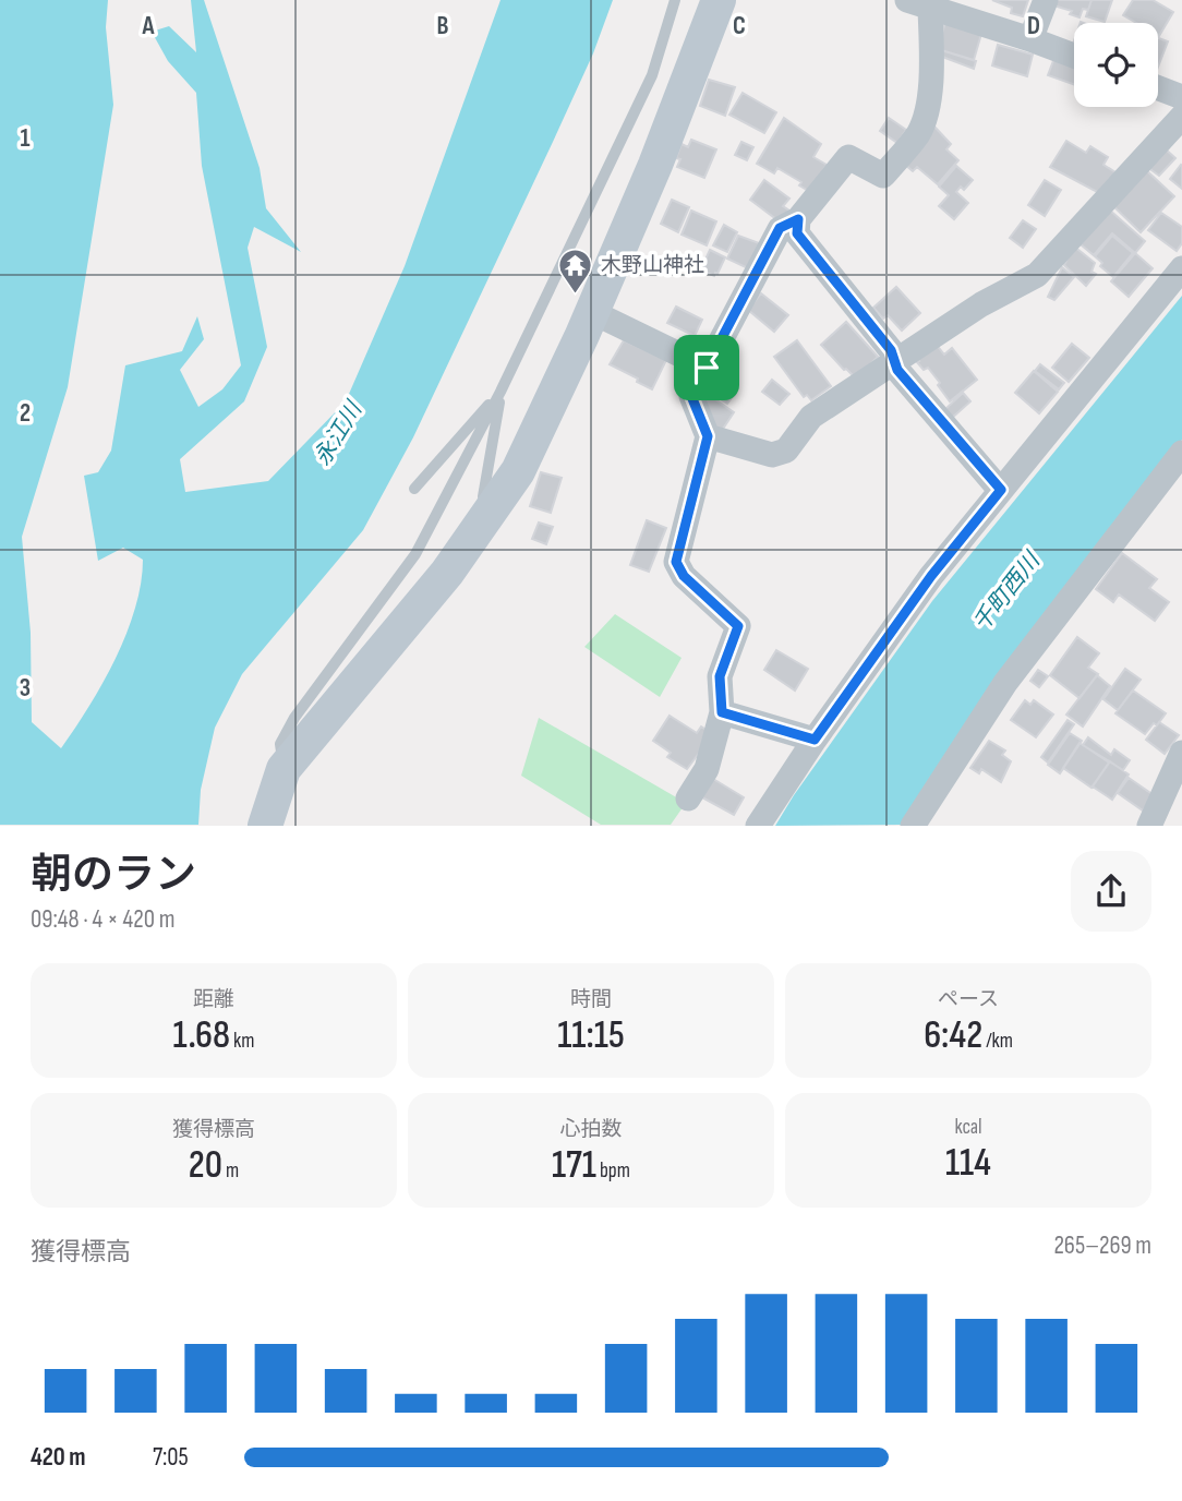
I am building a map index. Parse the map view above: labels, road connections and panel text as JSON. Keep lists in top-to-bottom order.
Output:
{
  "water": ["永江川", "千町西川"],
  "places": {
    "temple": ["木野山神社"]
  },
  "page": {
    "heading": ["朝のラン", "09:48 · 4 × 420 m"],
    "stats": [
      ["距離", "1.68 km"],
      ["時間", "11:15"],
      ["ペース", "6:42 /km"],
      ["獲得標高", "20 m"],
      ["心拍数", "171 bpm"],
      ["kcal", "114"]
    ],
    "chart": ["獲得標高", "265–269 m"],
    "list": [
      {
        "name": "420 m",
        "note": "7:05"
      }
    ]
  },
  "grid": {
    "columns": [
      "A",
      "B",
      "C",
      "D"
    ],
    "rows": ["1", "2", "3"]
  }
}
